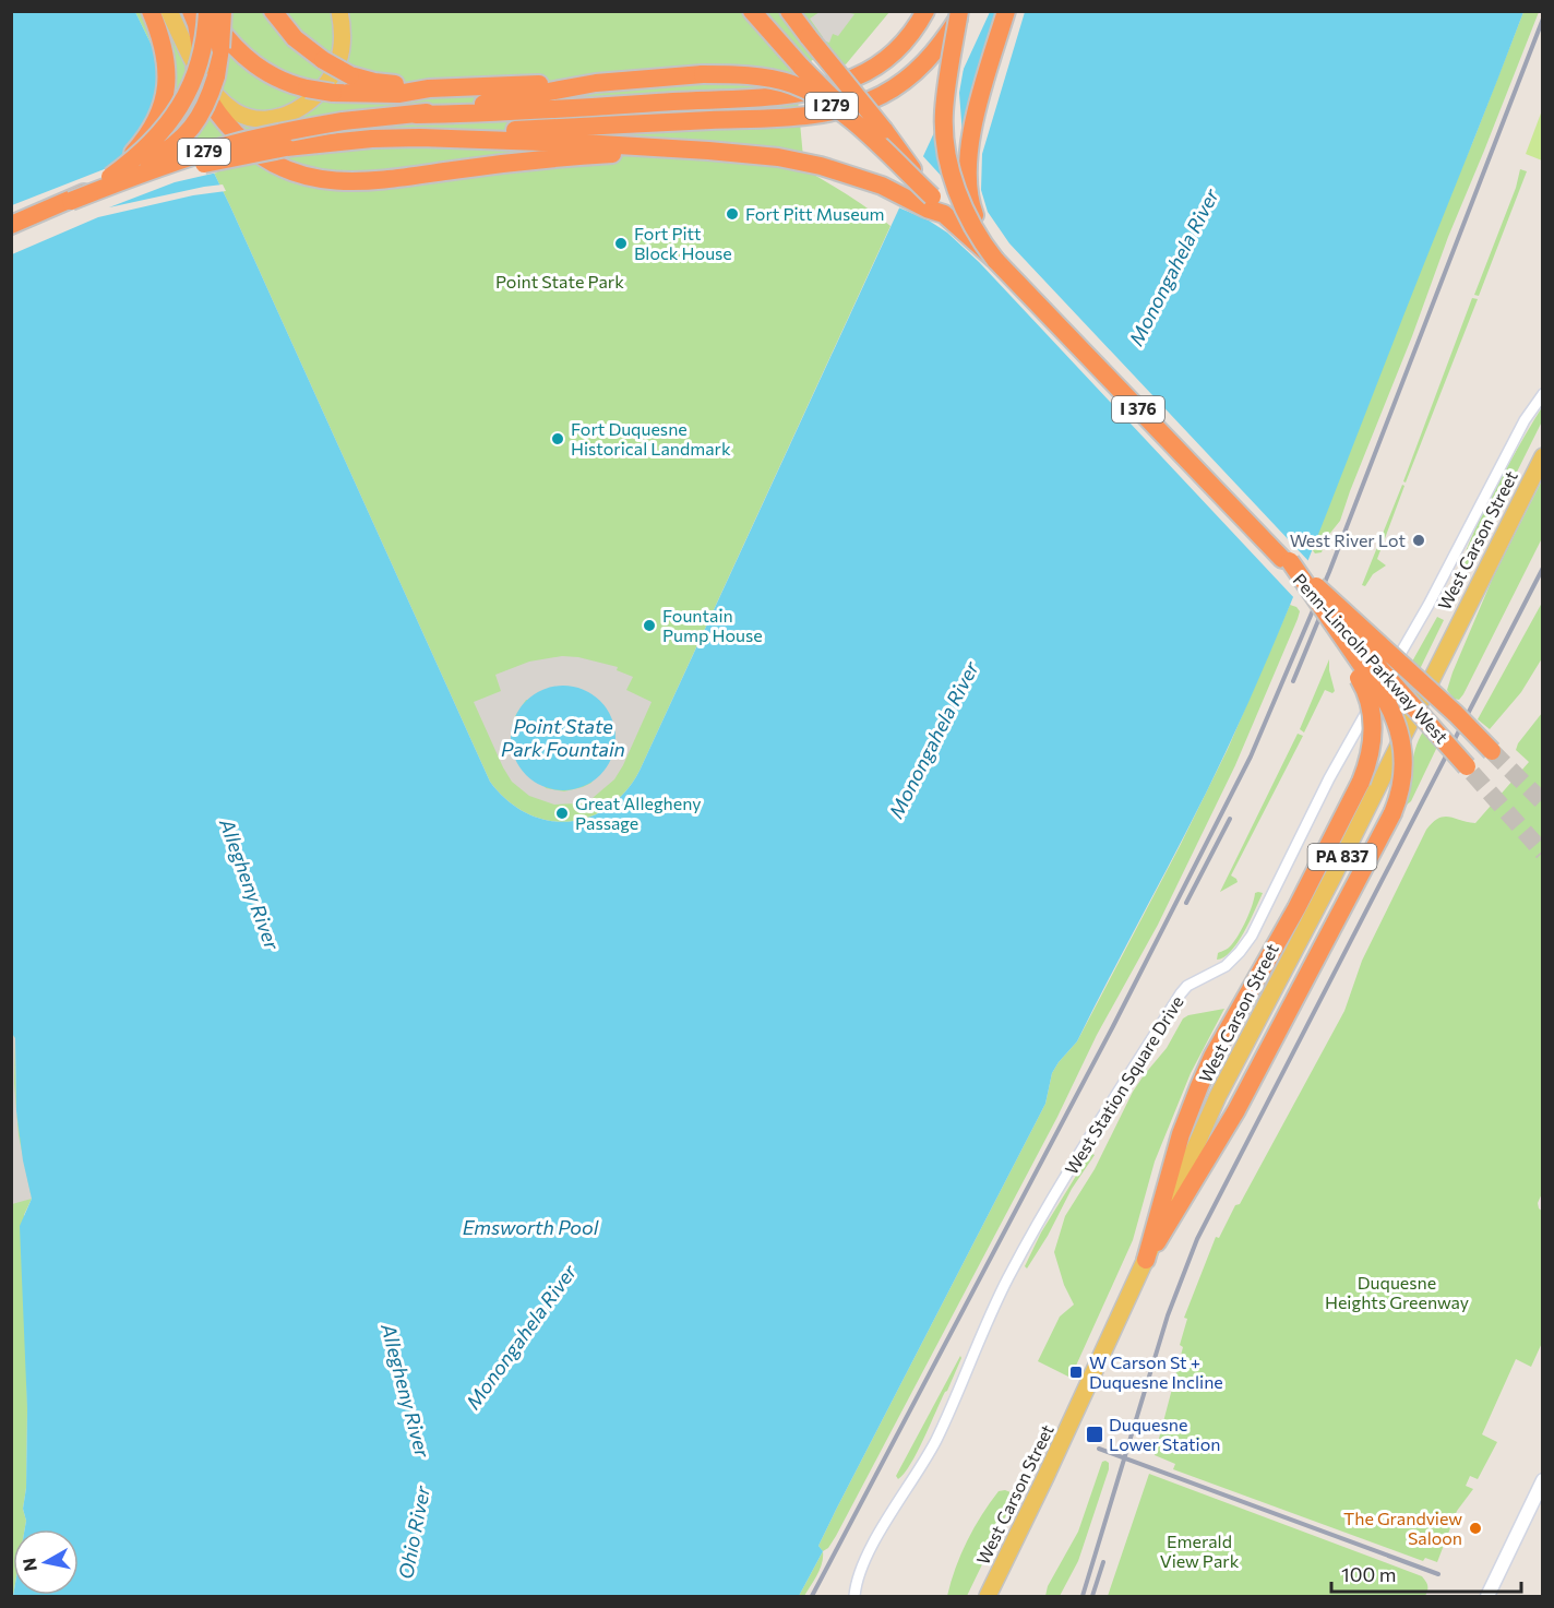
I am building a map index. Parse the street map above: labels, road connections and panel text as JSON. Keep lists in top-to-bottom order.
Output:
{
  "streets": {
    "highway": ["I 279", "I 376", "Penn-Lincoln Parkway West"],
    "main road": ["West Carson Street", "PA 837"],
    "street": ["West Station Square Drive"]
  },
  "crossings": [
    ["I 279", "I 376"],
    ["I 279", "Penn-Lincoln Parkway West"],
    ["I 376", "Penn-Lincoln Parkway West"]
  ],
  "water": [
    "Monongahela River",
    "Point State Park Fountain",
    "Allegheny River",
    "Emsworth Pool",
    "Ohio River"
  ],
  "parks": ["Point State Park", "Duquesne Heights Greenway", "Emerald View Park"],
  "places": {
    "other": [
      "Fort Pitt Museum",
      "Fort Pitt Block House",
      "Fort Duquesne Historical Landmark",
      "West River Lot",
      "Fountain Pump House",
      "Great Allegheny Passage",
      "The Grandview Saloon"
    ],
    "transit": ["W Carson St + Duquesne Incline", "Duquesne Lower Station"]
  },
  "scale_bar": "100 m",
  "north": "left"
}
